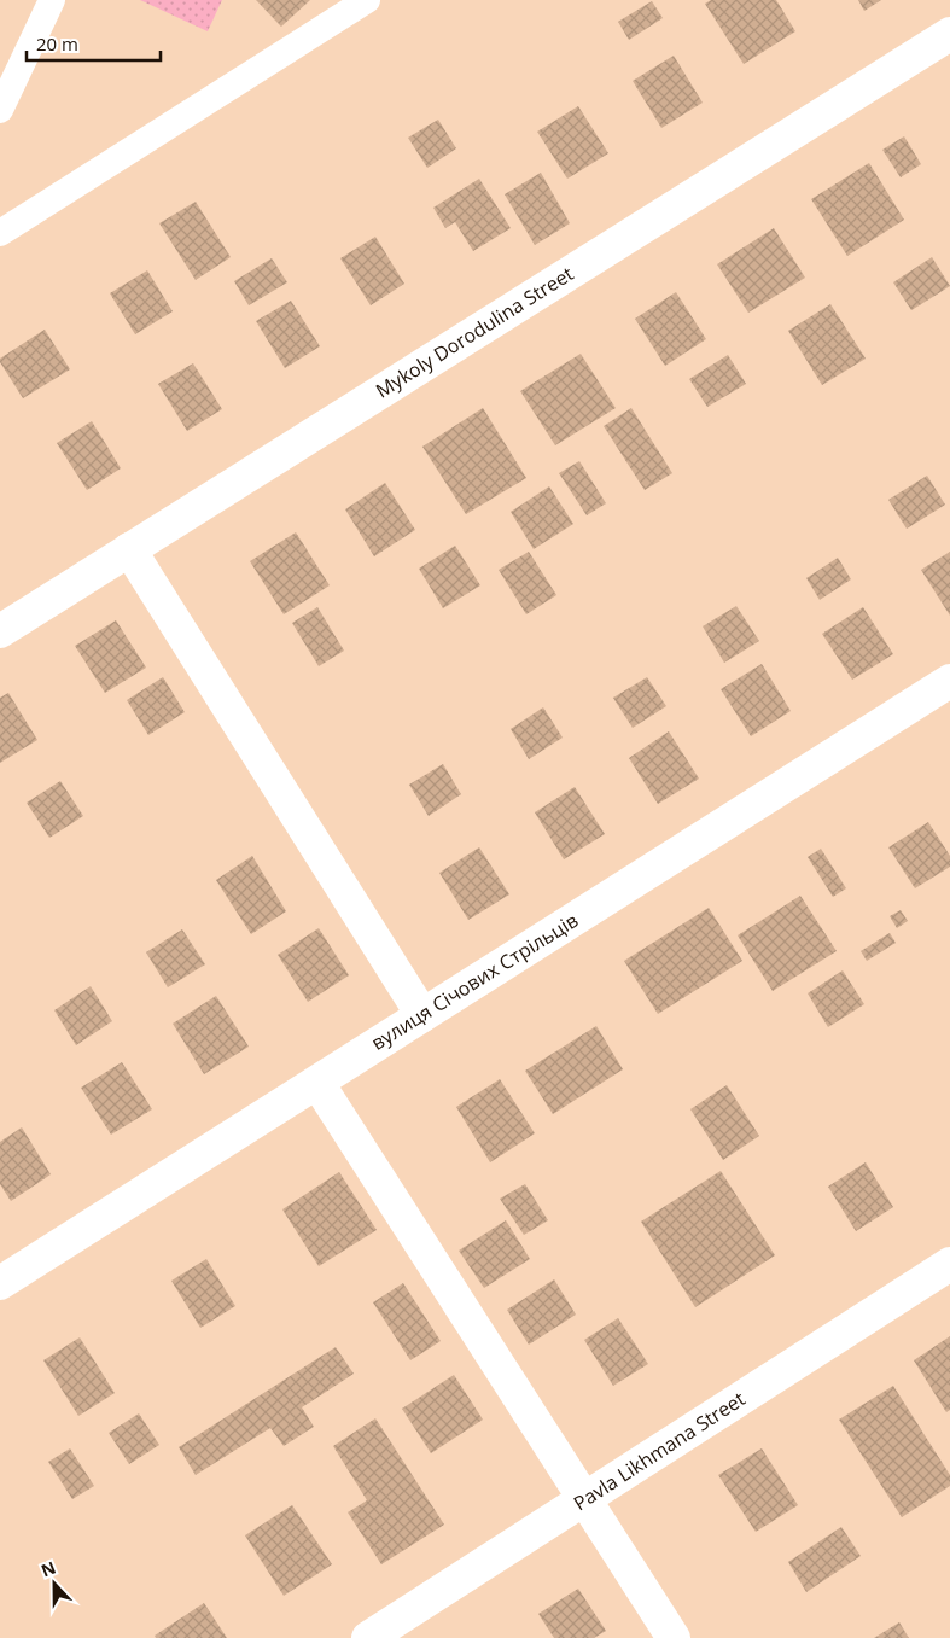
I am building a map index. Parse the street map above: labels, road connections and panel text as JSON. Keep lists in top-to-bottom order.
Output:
{
  "streets": {
    "street": ["Mykoly Dorodulina Street", "вулиця Січових Стрільців", "Pavla Likhmana Street"]
  },
  "scale_bar": "20 m",
  "north": "top"
}
